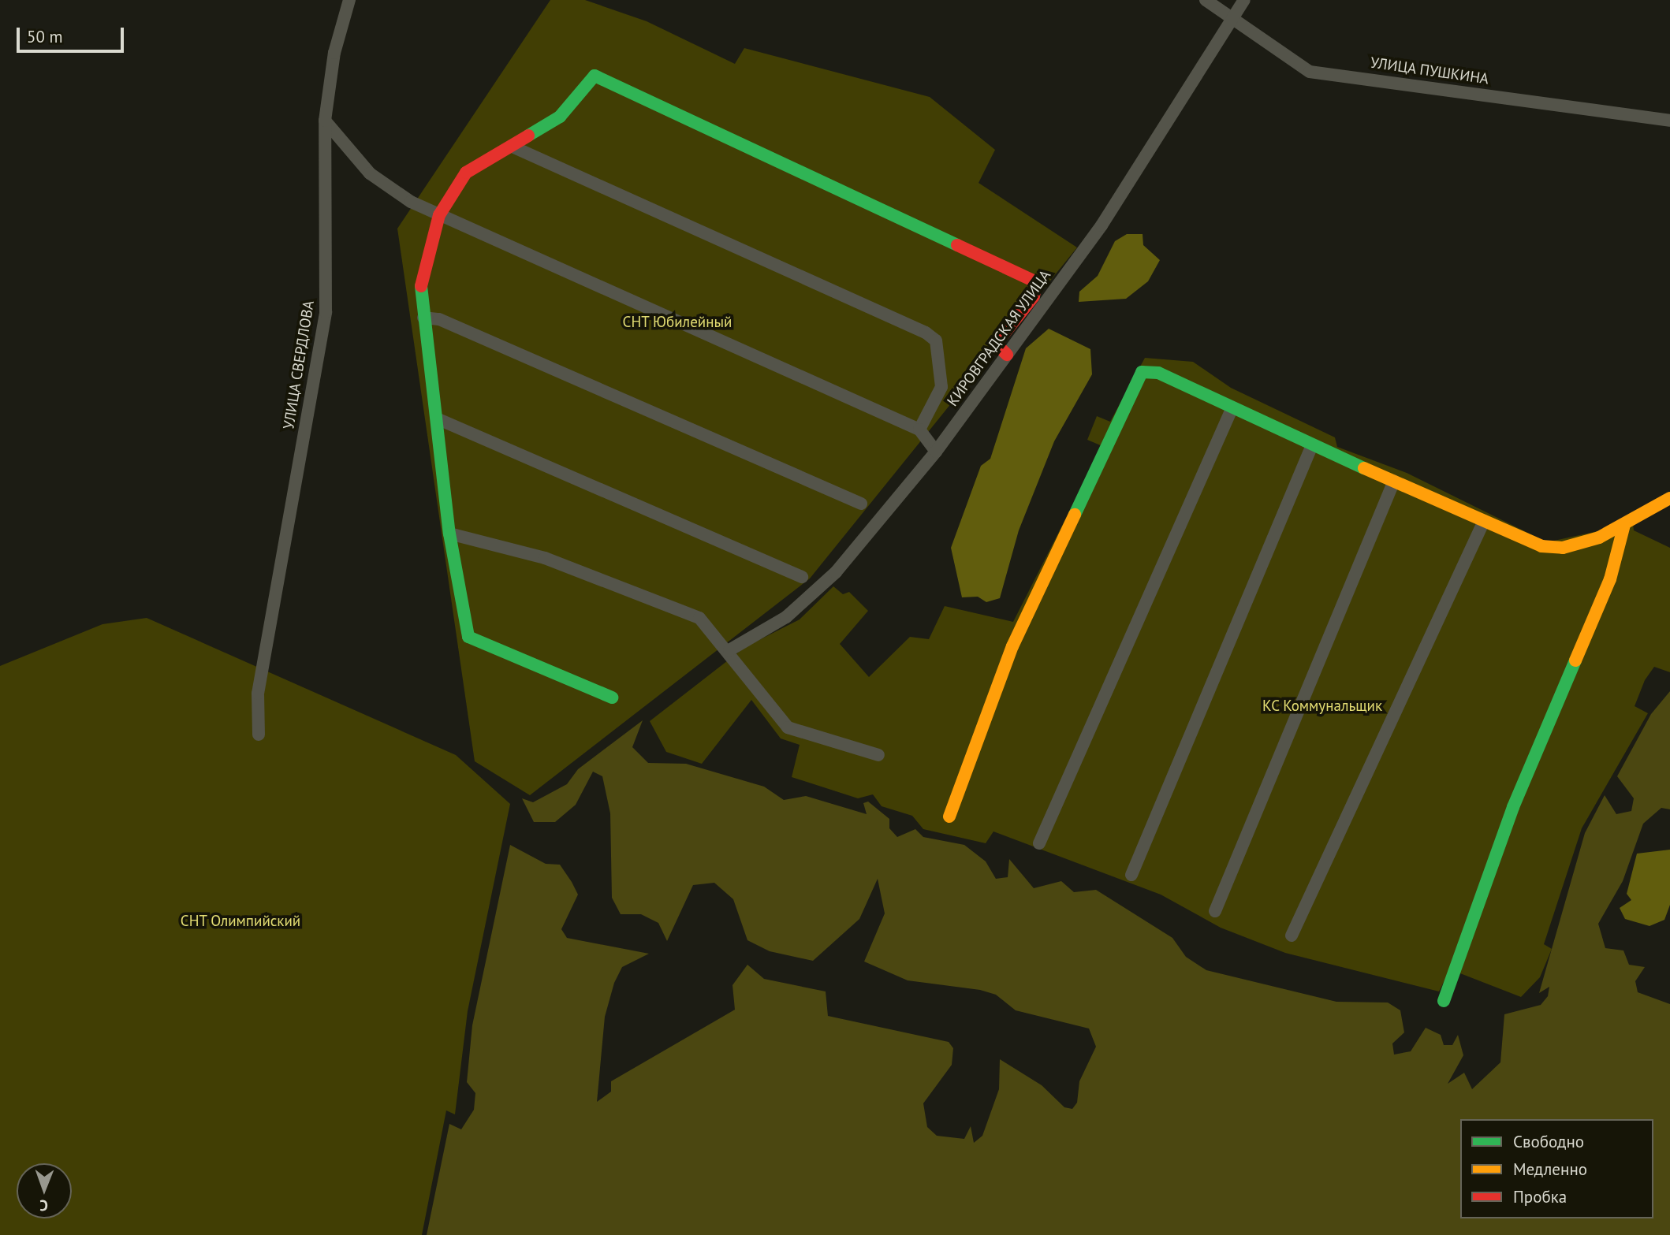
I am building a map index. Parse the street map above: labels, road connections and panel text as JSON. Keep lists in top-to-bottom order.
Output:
{
  "streets": {
    "street": ["УЛИЦА ПУШКИНА", "КИРОВГРАДСКАЯ УЛИЦА", "УЛИЦА СВЕРДЛОВА"]
  },
  "crossings": [
    ["УЛИЦА ПУШКИНА", "КИРОВГРАДСКАЯ УЛИЦА"]
  ],
  "parks": ["СНТ Юбилейный", "КС Коммунальщик", "СНТ Олимпийский"],
  "legend": ["Свободно", "Медленно", "Пробка"],
  "scale_bar": "50 m",
  "north": "bottom"
}
